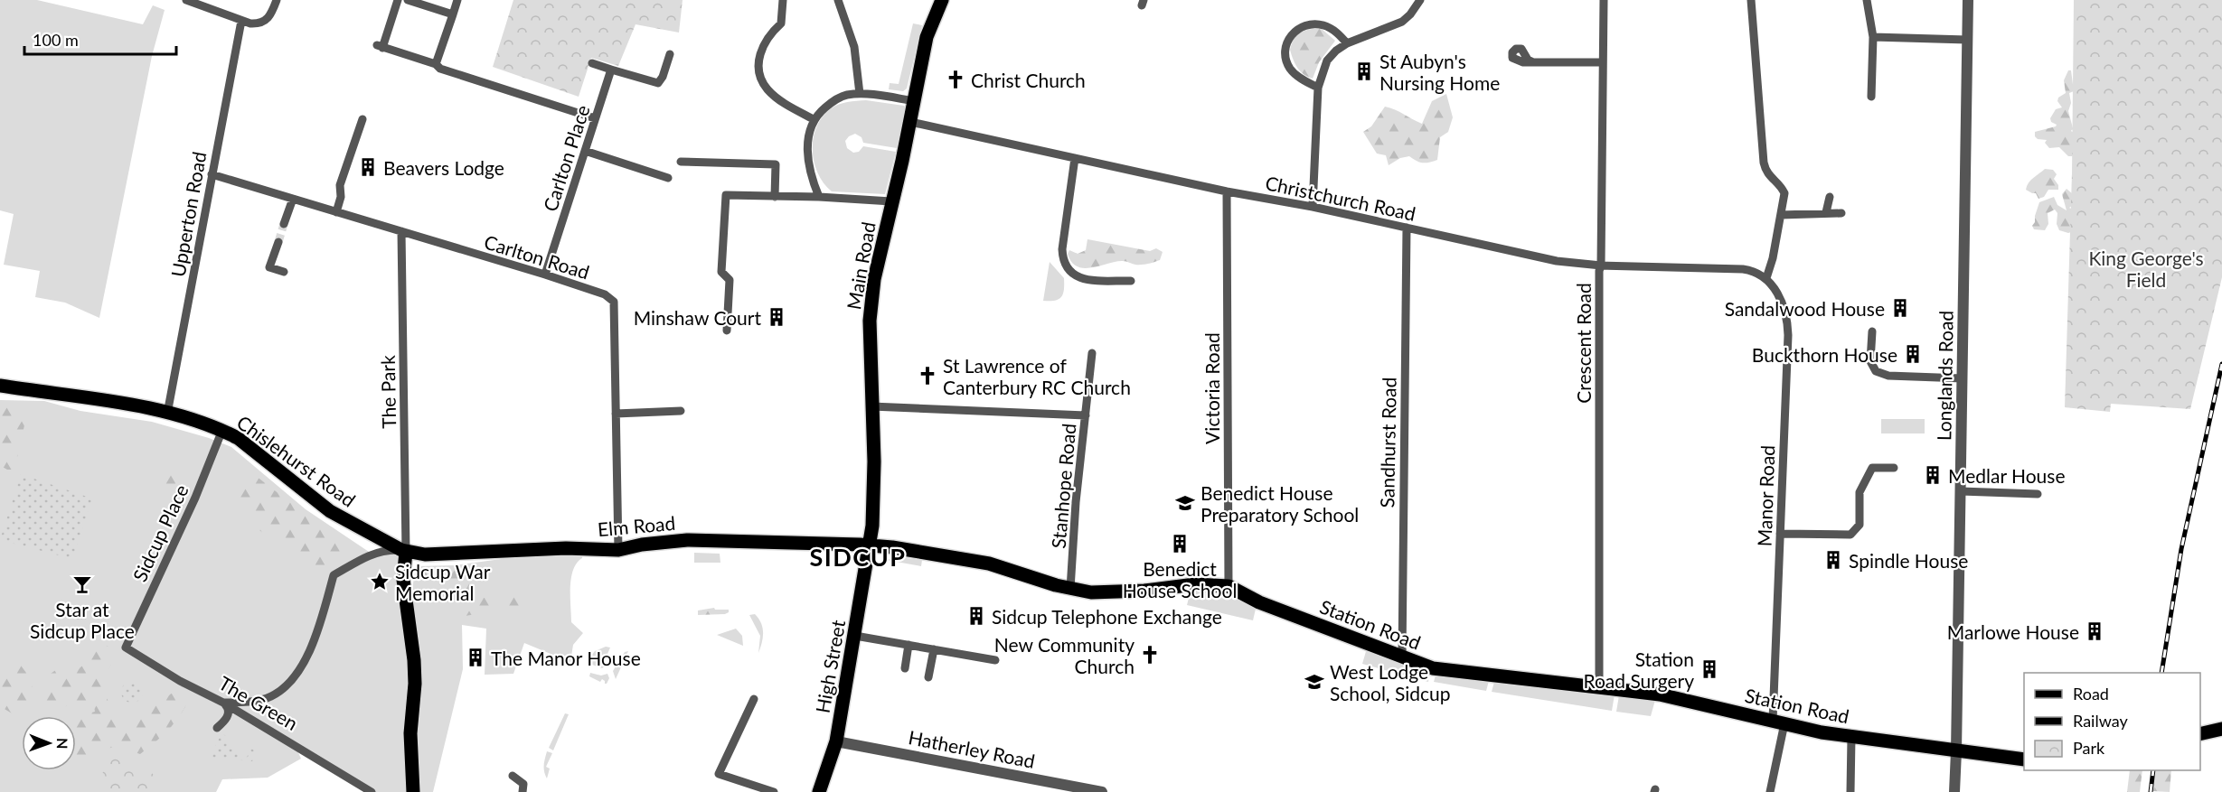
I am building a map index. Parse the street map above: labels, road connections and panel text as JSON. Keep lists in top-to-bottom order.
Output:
{
  "streets": {
    "main road": [
      "Main Road",
      "Chislehurst Road",
      "Elm Road",
      "Station Road",
      "High Street"
    ],
    "street": [
      "Carlton Place",
      "Christchurch Road",
      "Upperton Road",
      "Carlton Road",
      "Crescent Road",
      "Longlands Road",
      "Victoria Road",
      "The Park",
      "Sandhurst Road",
      "Stanhope Road",
      "Manor Road",
      "Sidcup Place",
      "The Green",
      "Hatherley Road"
    ]
  },
  "crossings": [
    ["Carlton Place", "Carlton Road"],
    ["Christchurch Road", "Main Road"],
    ["Christchurch Road", "Crescent Road"],
    ["Christchurch Road", "Victoria Road"],
    ["Christchurch Road", "Sandhurst Road"],
    ["Christchurch Road", "Manor Road"],
    ["Upperton Road", "Carlton Road"],
    ["Upperton Road", "Chislehurst Road"],
    ["Carlton Road", "The Park"],
    ["Carlton Road", "Elm Road"],
    ["Main Road", "Elm Road"],
    ["Main Road", "Station Road"],
    ["Main Road", "High Street"],
    ["Crescent Road", "Station Road"],
    ["Longlands Road", "Station Road"],
    ["Victoria Road", "Station Road"],
    ["The Park", "Chislehurst Road"],
    ["The Park", "Elm Road"],
    ["Sandhurst Road", "Station Road"],
    ["Chislehurst Road", "Elm Road"],
    ["Chislehurst Road", "Sidcup Place"],
    ["Stanhope Road", "Station Road"],
    ["Manor Road", "Station Road"],
    ["Elm Road", "Station Road"],
    ["Elm Road", "High Street"],
    ["Sidcup Place", "The Green"],
    ["Station Road", "High Street"],
    ["High Street", "Hatherley Road"]
  ],
  "districts": ["SIDCUP"],
  "parks": ["King George's Field"],
  "places": {
    "building": [
      "St Aubyn's Nursing Home",
      "Beavers Lodge",
      "Sandalwood House",
      "Minshaw Court",
      "Buckthorn House",
      "Medlar House",
      "Benedict House School",
      "Spindle House",
      "Sidcup Telephone Exchange",
      "Marlowe House",
      "The Manor House",
      "Station Road Surgery"
    ],
    "church": ["Christ Church", "St Lawrence of Canterbury RC Church", "New Community Church"],
    "school or university": ["Benedict House Preparatory School", "West Lodge School, Sidcup"],
    "place": ["Sidcup War Memorial"],
    "bar": ["Star at Sidcup Place"]
  },
  "legend": ["Road", "Railway", "Park"],
  "scale_bar": "100 m",
  "north": "right"
}
